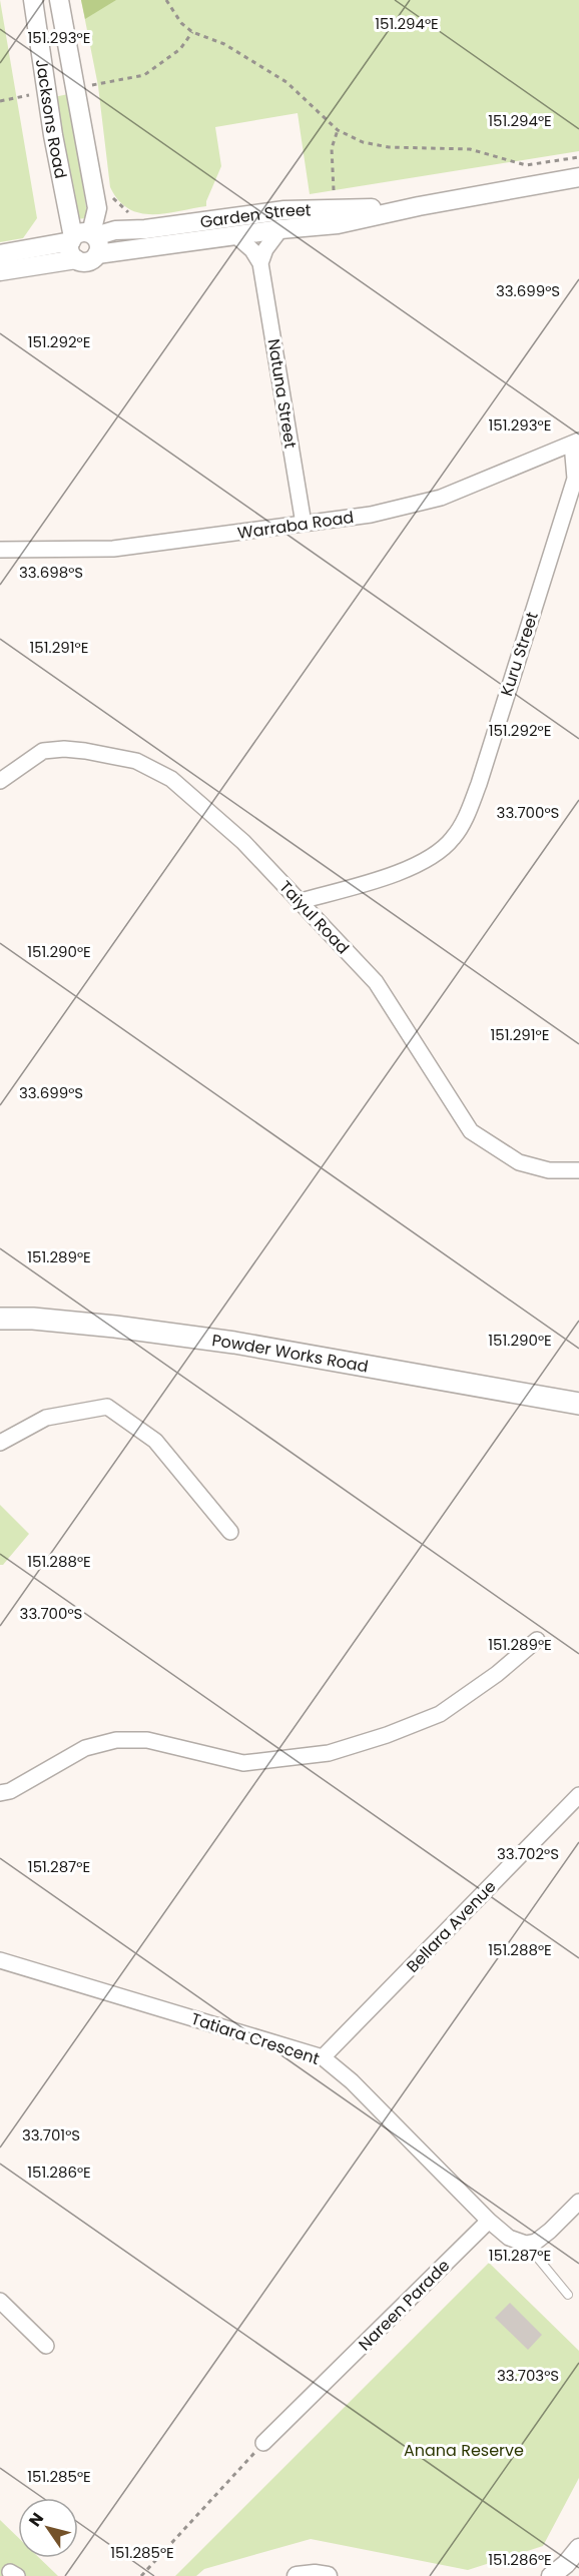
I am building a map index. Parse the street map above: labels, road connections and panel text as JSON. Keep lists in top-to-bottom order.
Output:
{
  "streets": {
    "main road": ["Powder Works Road"],
    "street": [
      "Jacksons Road",
      "Garden Street",
      "Natuna Street",
      "Warraba Road",
      "Kuru Street",
      "Taiyul Road",
      "Bellara Avenue",
      "Tatiara Crescent",
      "Nareen Parade"
    ]
  },
  "crossings": [
    ["Jacksons Road", "Garden Street"],
    ["Garden Street", "Natuna Street"],
    ["Natuna Street", "Warraba Road"],
    ["Warraba Road", "Kuru Street"],
    ["Kuru Street", "Taiyul Road"],
    ["Bellara Avenue", "Tatiara Crescent"],
    ["Tatiara Crescent", "Nareen Parade"]
  ],
  "parks": ["Anana Reserve"],
  "north": "top left",
  "coordinates": [
    "151.294°E",
    "151.293°E",
    "33.699°S",
    "151.292°E",
    "33.698°S",
    "151.291°E",
    "33.700°S",
    "151.290°E",
    "151.289°E",
    "151.288°E",
    "33.702°S",
    "151.287°E",
    "33.701°S",
    "151.286°E",
    "33.703°S",
    "151.285°E"
  ]
}
